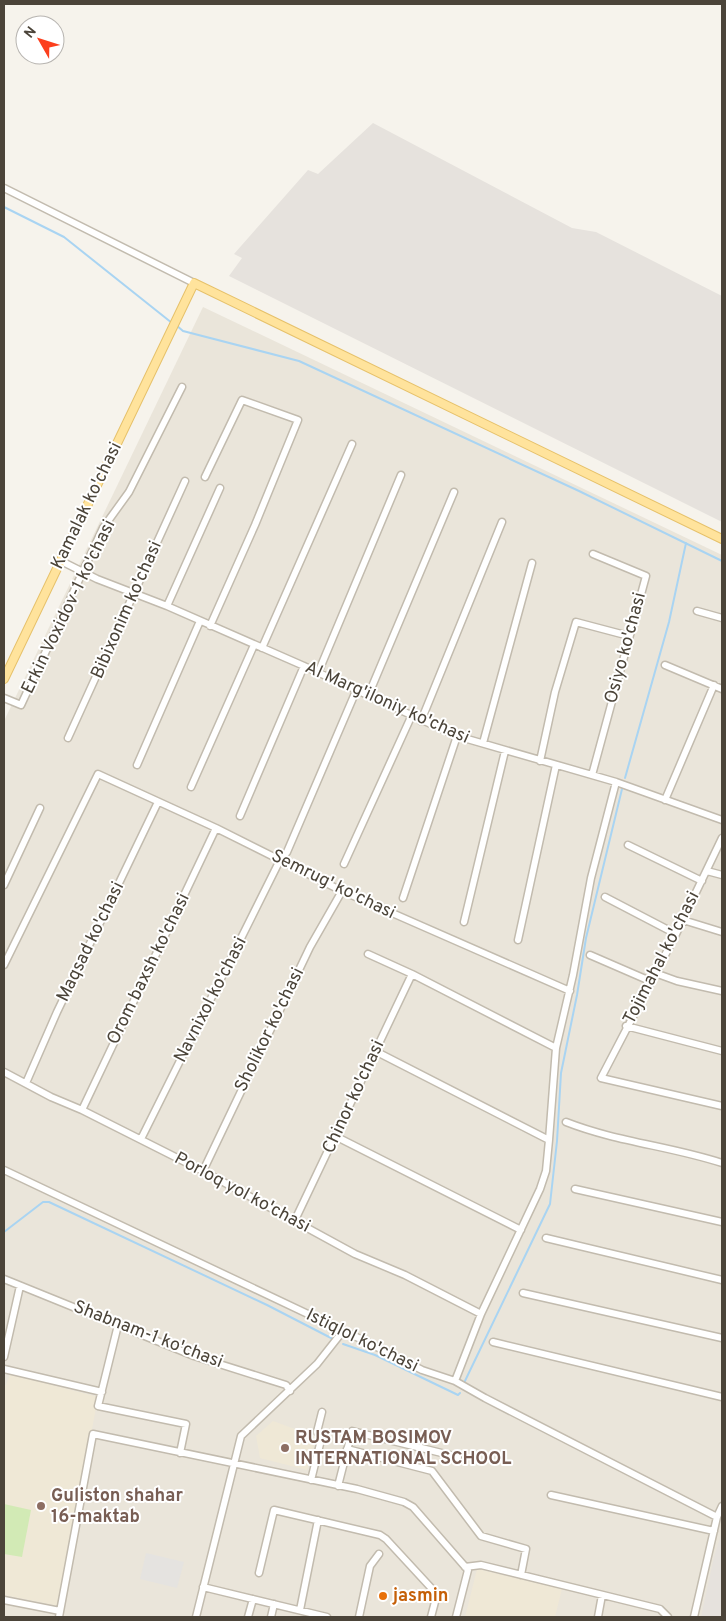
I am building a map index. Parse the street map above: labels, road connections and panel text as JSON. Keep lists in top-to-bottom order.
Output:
{
  "streets": {
    "main road": ["Kamalak ko'chasi"],
    "street": [
      "Erkin Voxidov-1 ko'chasi",
      "Bibixonim ko'chasi",
      "Osiyo ko'chasi",
      "Al Marg'iloniy ko'chasi",
      "Semrug' ko'chasi",
      "Maqsad ko'chasi",
      "Tojimahal ko'chasi",
      "Orom baxsh ko'chasi",
      "Navnixol ko'chasi",
      "Sholikor ko'chasi",
      "Chinor ko'chasi",
      "Porloq yol ko'chasi",
      "Shabnam-1 ko'chasi",
      "Istiqlol ko'chasi"
    ]
  },
  "crossings": [
    ["Kamalak ko'chasi", "Al Marg'iloniy ko'chasi"],
    ["Erkin Voxidov-1 ko'chasi", "Al Marg'iloniy ko'chasi"],
    ["Bibixonim ko'chasi", "Al Marg'iloniy ko'chasi"],
    ["Osiyo ko'chasi", "Al Marg'iloniy ko'chasi"],
    ["Al Marg'iloniy ko'chasi", "Navnixol ko'chasi"],
    ["Semrug' ko'chasi", "Maqsad ko'chasi"],
    ["Semrug' ko'chasi", "Orom baxsh ko'chasi"],
    ["Semrug' ko'chasi", "Navnixol ko'chasi"],
    ["Semrug' ko'chasi", "Sholikor ko'chasi"],
    ["Maqsad ko'chasi", "Porloq yol ko'chasi"],
    ["Orom baxsh ko'chasi", "Porloq yol ko'chasi"],
    ["Navnixol ko'chasi", "Porloq yol ko'chasi"],
    ["Sholikor ko'chasi", "Porloq yol ko'chasi"],
    ["Chinor ko'chasi", "Porloq yol ko'chasi"]
  ],
  "places": ["RUSTAM BOSIMOV INTERNATIONAL SCHOOL", "Guliston shahar 16-maktab", "jasmin"],
  "north": "top left"
}
